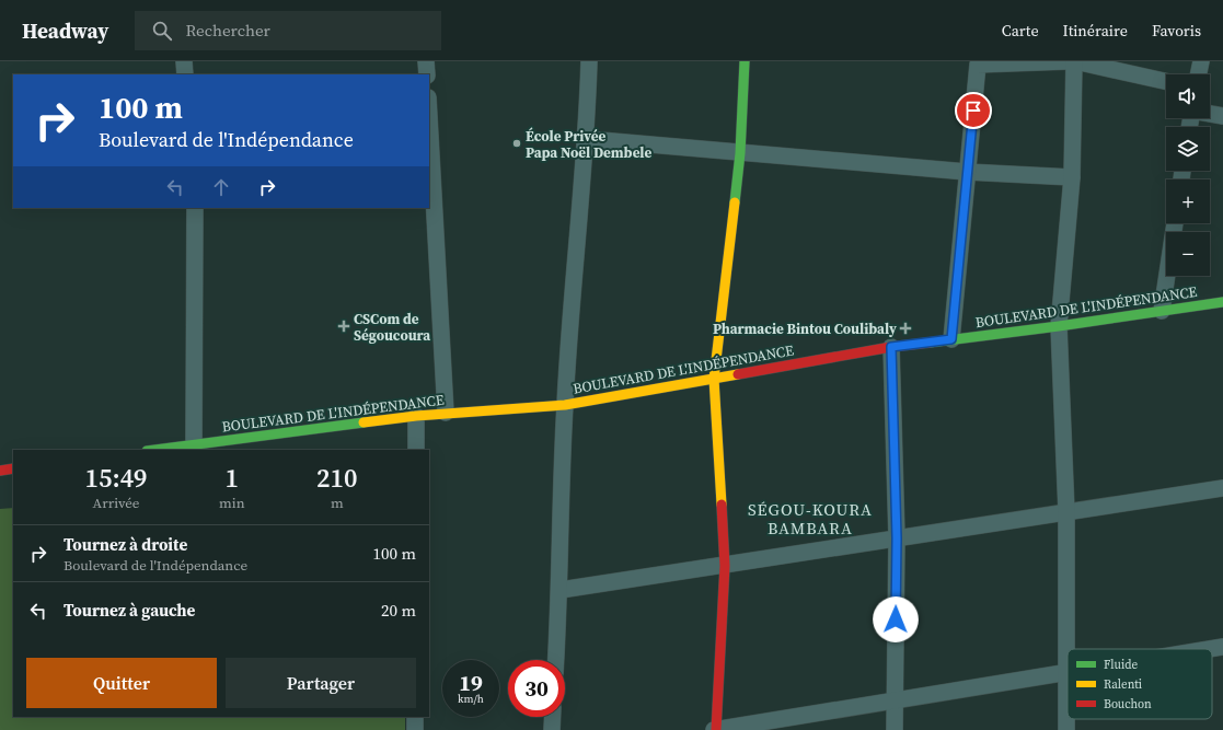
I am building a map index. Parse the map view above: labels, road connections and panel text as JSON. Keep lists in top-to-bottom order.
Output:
{
  "streets": {
    "main road": ["BOULEVARD DE L'INDÉPENDANCE"]
  },
  "districts": ["SÉGOU-KOURA BAMBARA"],
  "places": {
    "other": ["École Privée Papa Noël Dembele"],
    "health": ["CSCom de Ségoucoura", "Pharmacie Bintou Coulibaly"]
  },
  "legend": ["Fluide", "Ralenti", "Bouchon"],
  "page": {
    "header": "Headway",
    "search": "Rechercher",
    "nav": ["Carte", "Itinéraire", "Favoris"],
    "map_buttons": ["+", "−"],
    "turn": ["100 m", "Boulevard de l'Indépendance"],
    "eta": [
      "15:49",
      "Arrivée",
      "1",
      "min",
      "210",
      "m"
    ],
    "list": [
      {
        "name": "Tournez à droite",
        "note": "Boulevard de l'Indépendance",
        "value": "100 m"
      },
      {
        "name": "Tournez à gauche",
        "value": "20 m"
      }
    ],
    "buttons": ["Quitter", "Partager"],
    "speed": "19 km/h",
    "limit": "30"
  }
}
